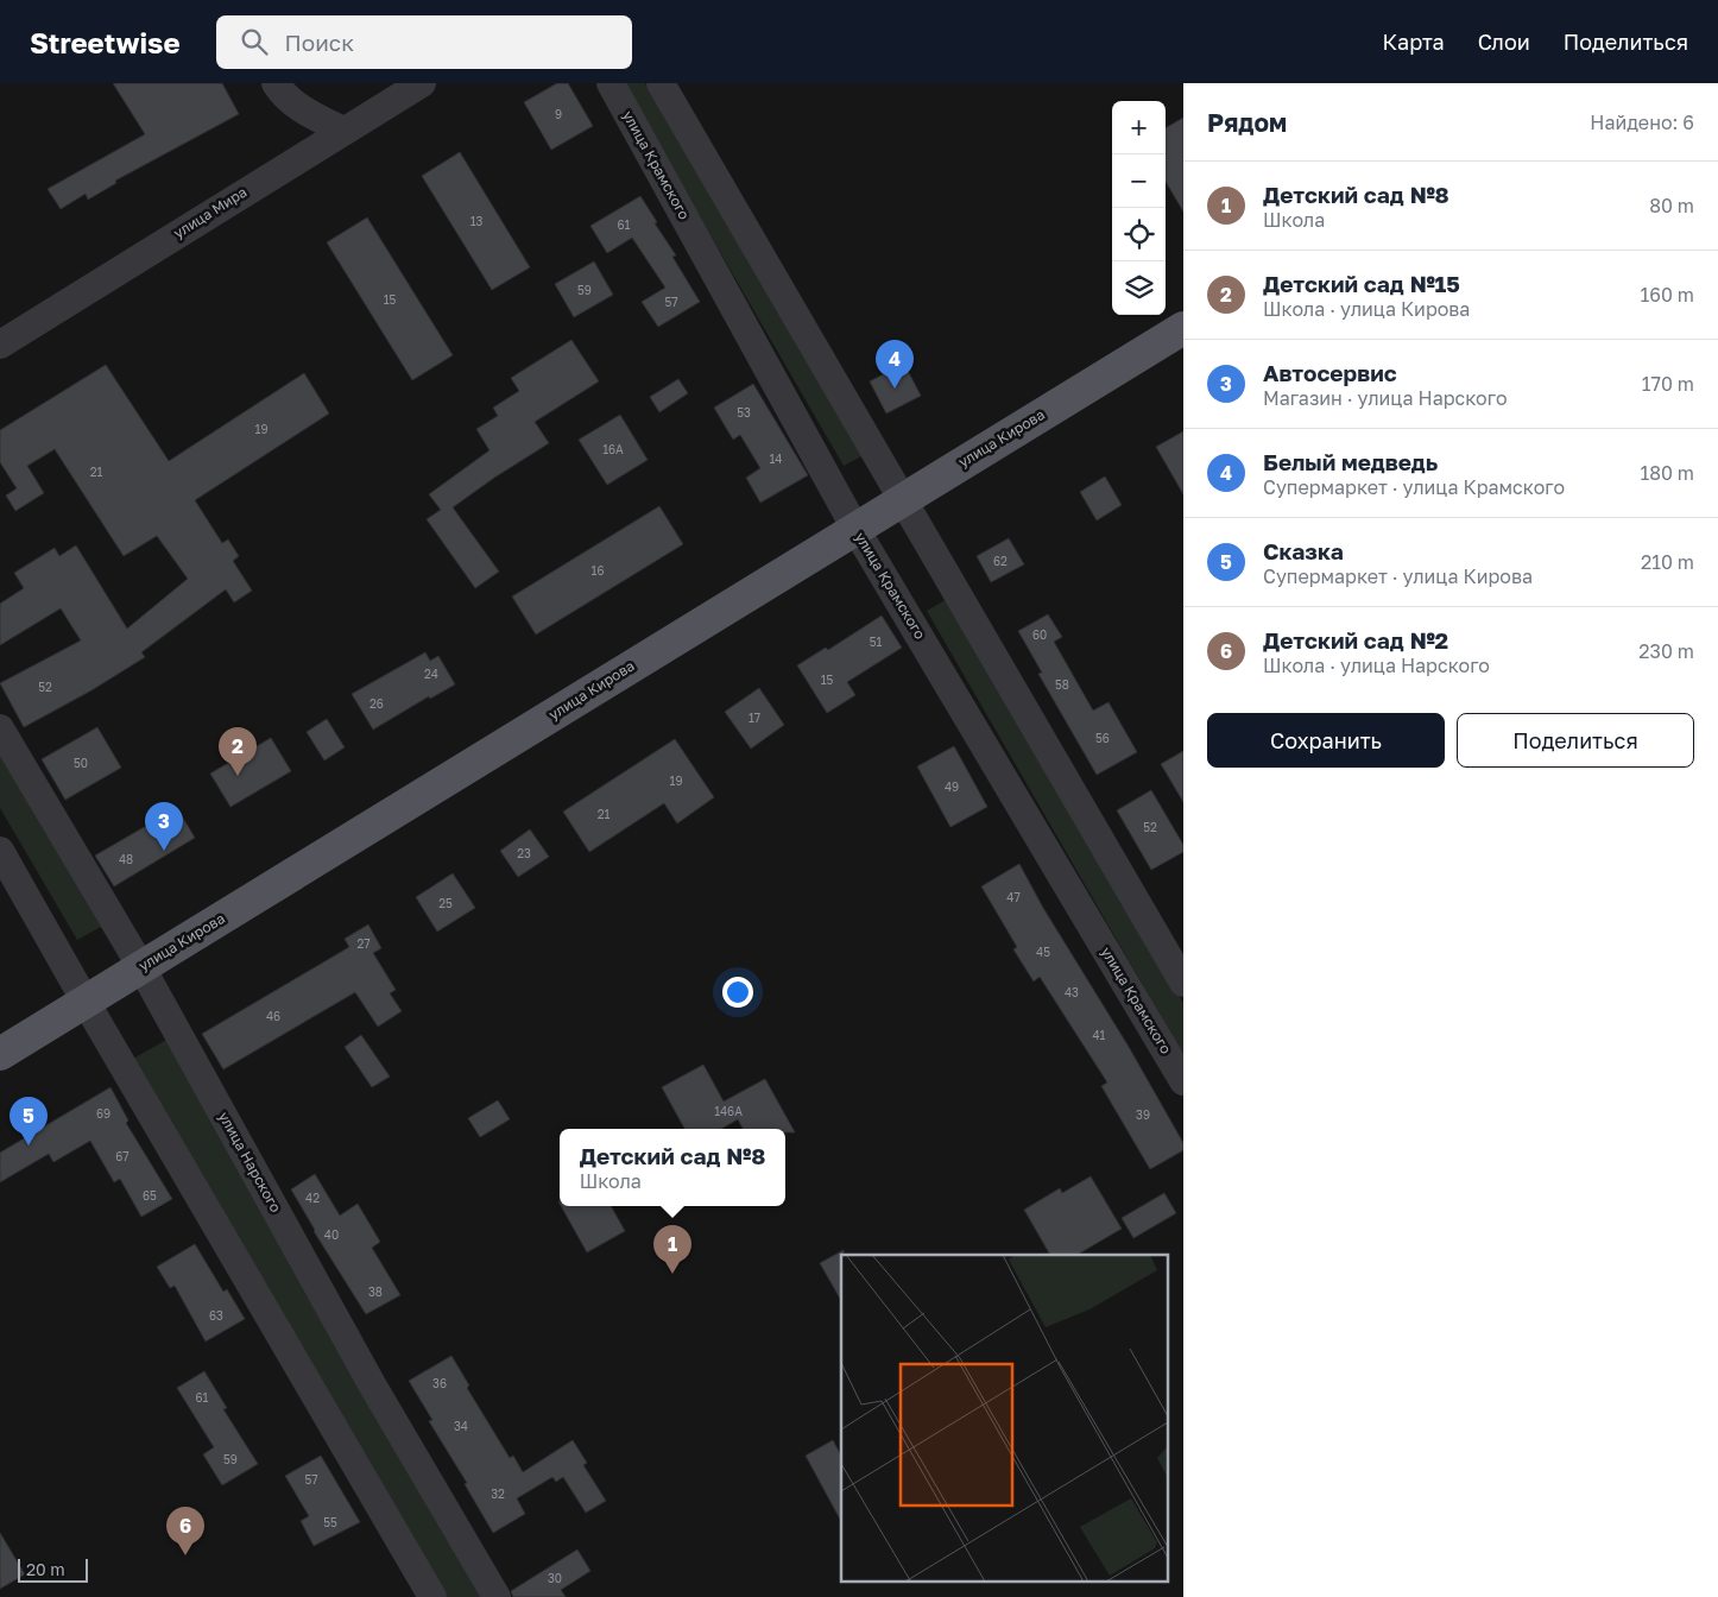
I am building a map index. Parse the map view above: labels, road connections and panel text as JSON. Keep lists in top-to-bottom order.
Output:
{
  "streets": {
    "main road": ["улица Кирова"],
    "street": ["улица Крамского", "улица Мира", "улица Нарского"]
  },
  "crossings": [
    ["улица Крамского", "улица Кирова"],
    ["улица Кирова", "улица Нарского"]
  ],
  "house_numbers": [
    "9",
    "13",
    "61",
    "59",
    "15",
    "57",
    "53",
    "19",
    "16А",
    "14",
    "21",
    "62",
    "16",
    "60",
    "51",
    "24",
    "15",
    "58",
    "52",
    "26",
    "17",
    "56",
    "50",
    "19",
    "49",
    "21",
    "52",
    "23",
    "48",
    "47",
    "25",
    "27",
    "45",
    "43",
    "46",
    "41",
    "146А",
    "69",
    "39",
    "67",
    "65",
    "42",
    "40",
    "38",
    "63",
    "36",
    "61",
    "34",
    "59",
    "57",
    "32",
    "55",
    "30"
  ],
  "scale_bar": "20 m",
  "page": {
    "header": "Streetwise",
    "search": "Поиск",
    "nav": ["Карта", "Слои", "Поделиться"],
    "heading": ["Рядом", "Найдено: 6"],
    "map_buttons": ["+", "−"],
    "list": [
      {
        "mark": "1",
        "name": "Детский сад №8",
        "note": "Школа",
        "value": "80 m"
      },
      {
        "mark": "2",
        "name": "Детский сад №15",
        "note": "Школа · улица Кирова",
        "value": "160 m"
      },
      {
        "mark": "3",
        "name": "Автосервис",
        "note": "Магазин · улица Нарского",
        "value": "170 m"
      },
      {
        "mark": "4",
        "name": "Белый медведь",
        "note": "Супермаркет · улица Крамского",
        "value": "180 m"
      },
      {
        "mark": "5",
        "name": "Сказка",
        "note": "Супермаркет · улица Кирова",
        "value": "210 m"
      },
      {
        "mark": "6",
        "name": "Детский сад №2",
        "note": "Школа · улица Нарского",
        "value": "230 m"
      }
    ],
    "pins": [
      "4",
      "2",
      "3",
      "5",
      "1",
      "6"
    ],
    "buttons": ["Сохранить", "Поделиться"],
    "popup": ["Детский сад №8", "Школа"],
    "scale": "20 m"
  }
}
